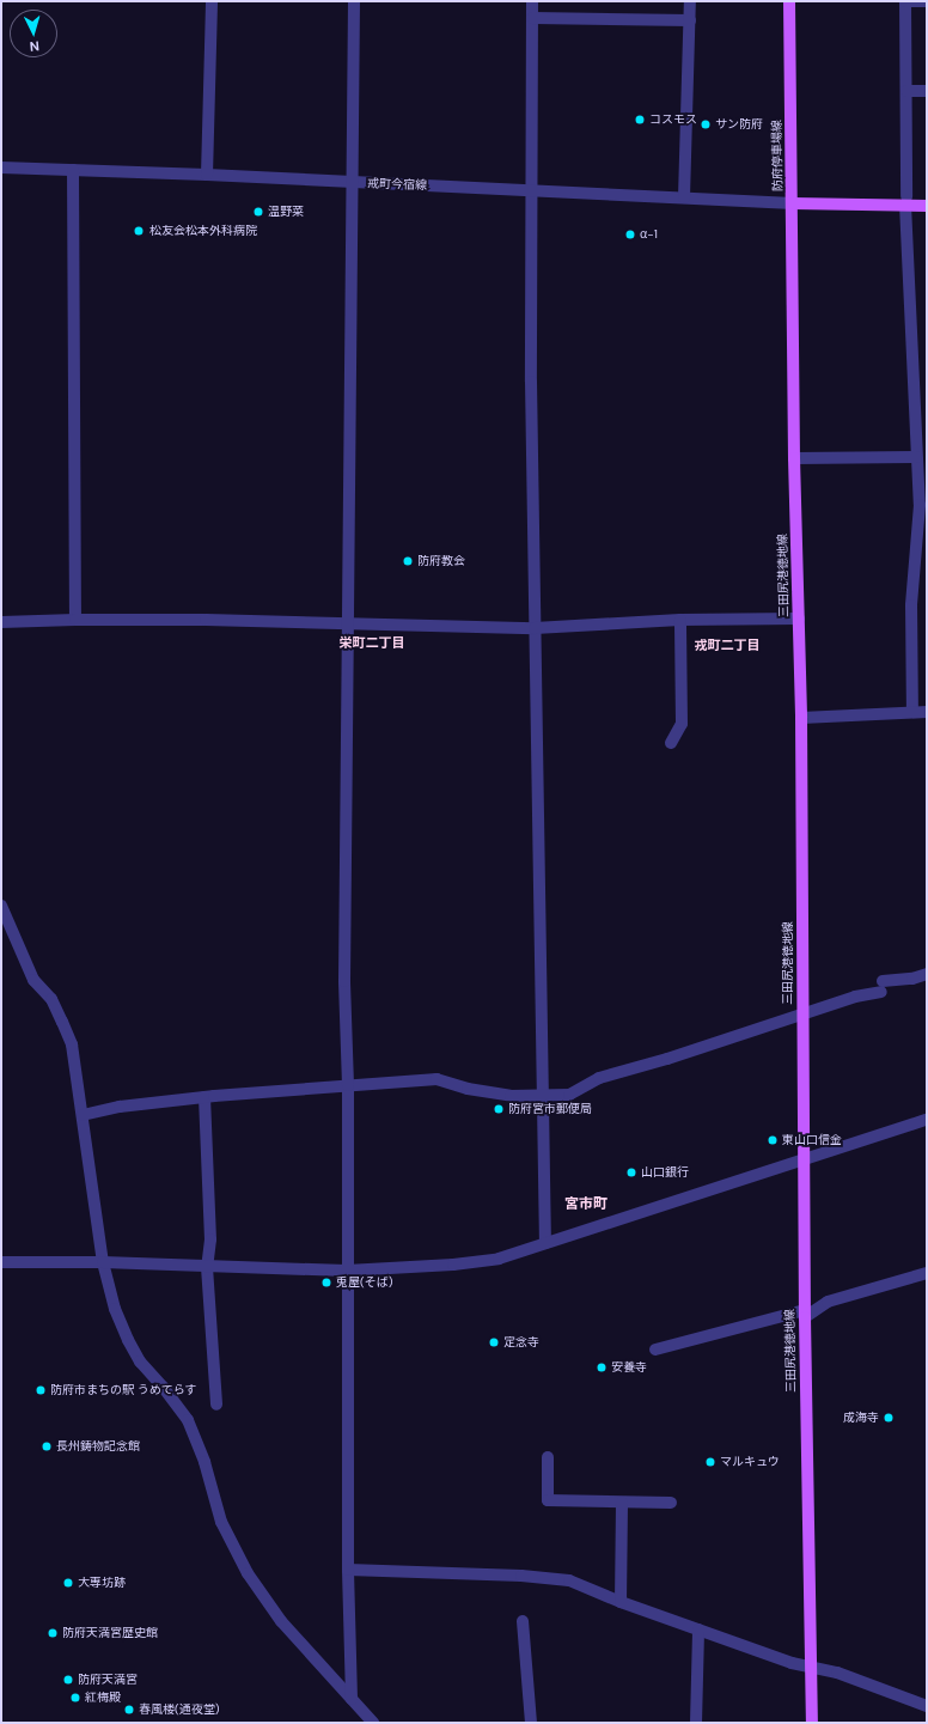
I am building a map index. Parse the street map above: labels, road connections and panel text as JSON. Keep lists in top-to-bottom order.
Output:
{
  "streets": {
    "main road": ["防府停車場線", "三田尻港徳地線"],
    "street": ["戒町今宿線"]
  },
  "crossings": [
    ["防府停車場線", "戒町今宿線"],
    ["防府停車場線", "三田尻港徳地線"],
    ["戒町今宿線", "三田尻港徳地線"]
  ],
  "districts": ["栄町二丁目", "戎町二丁目", "宮市町"],
  "places": [
    "コスモス",
    "サン防府",
    "温野菜",
    "松友会松本外科病院",
    "α-1",
    "防府教会",
    "防府宮市郵便局",
    "東山口信金",
    "山口銀行",
    "兎屋(そば)",
    "定念寺",
    "安養寺",
    "防府市まちの駅 うめてらす",
    "成海寺",
    "長州鋳物記念館",
    "マルキュウ",
    "大専坊跡",
    "防府天満宮歴史館",
    "防府天満宮",
    "紅梅殿",
    "春風楼(通夜堂)"
  ],
  "north": "bottom"
}
